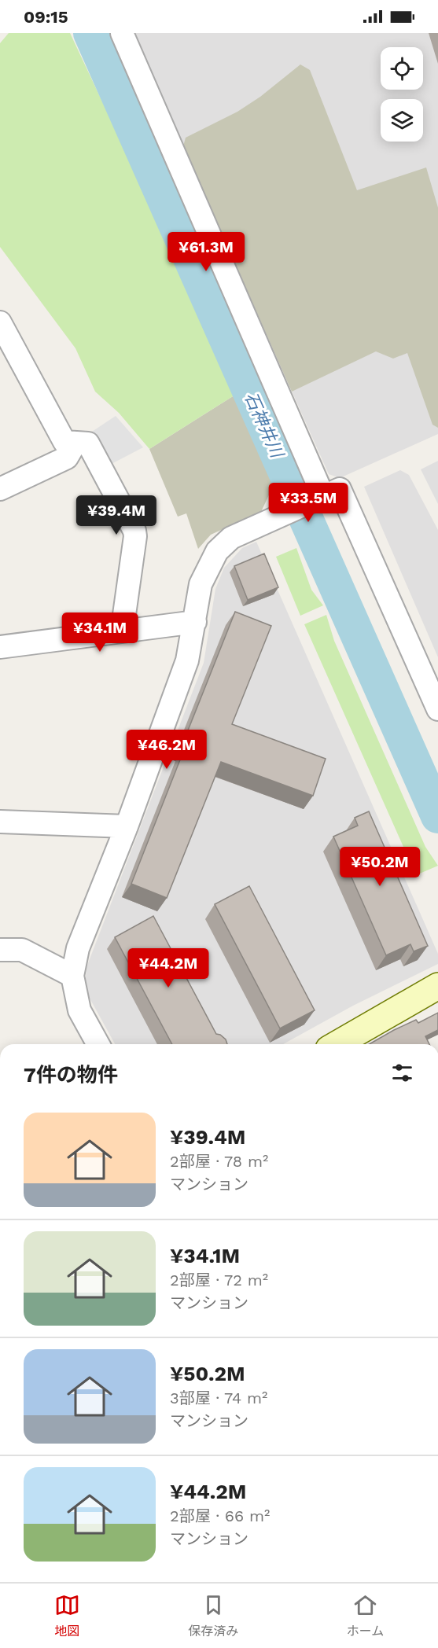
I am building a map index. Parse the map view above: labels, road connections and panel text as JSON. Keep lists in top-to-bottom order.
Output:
{
  "water": ["石神井川"],
  "page": {
    "status": "09:15",
    "price": [
      "¥61.3M",
      "¥33.5M",
      "¥39.4M",
      "¥34.1M",
      "¥46.2M",
      "¥50.2M",
      "¥44.2M"
    ],
    "heading": "7件の物件",
    "list": [
      {
        "name": "¥39.4M",
        "note": "2部屋 · 78 m² · マンション"
      },
      {
        "name": "¥34.1M",
        "note": "2部屋 · 72 m² · マンション"
      },
      {
        "name": "¥50.2M",
        "note": "3部屋 · 74 m² · マンション"
      },
      {
        "name": "¥44.2M",
        "note": "2部屋 · 66 m² · マンション"
      }
    ],
    "tabs": ["地図", "保存済み", "ホーム"]
  }
}
